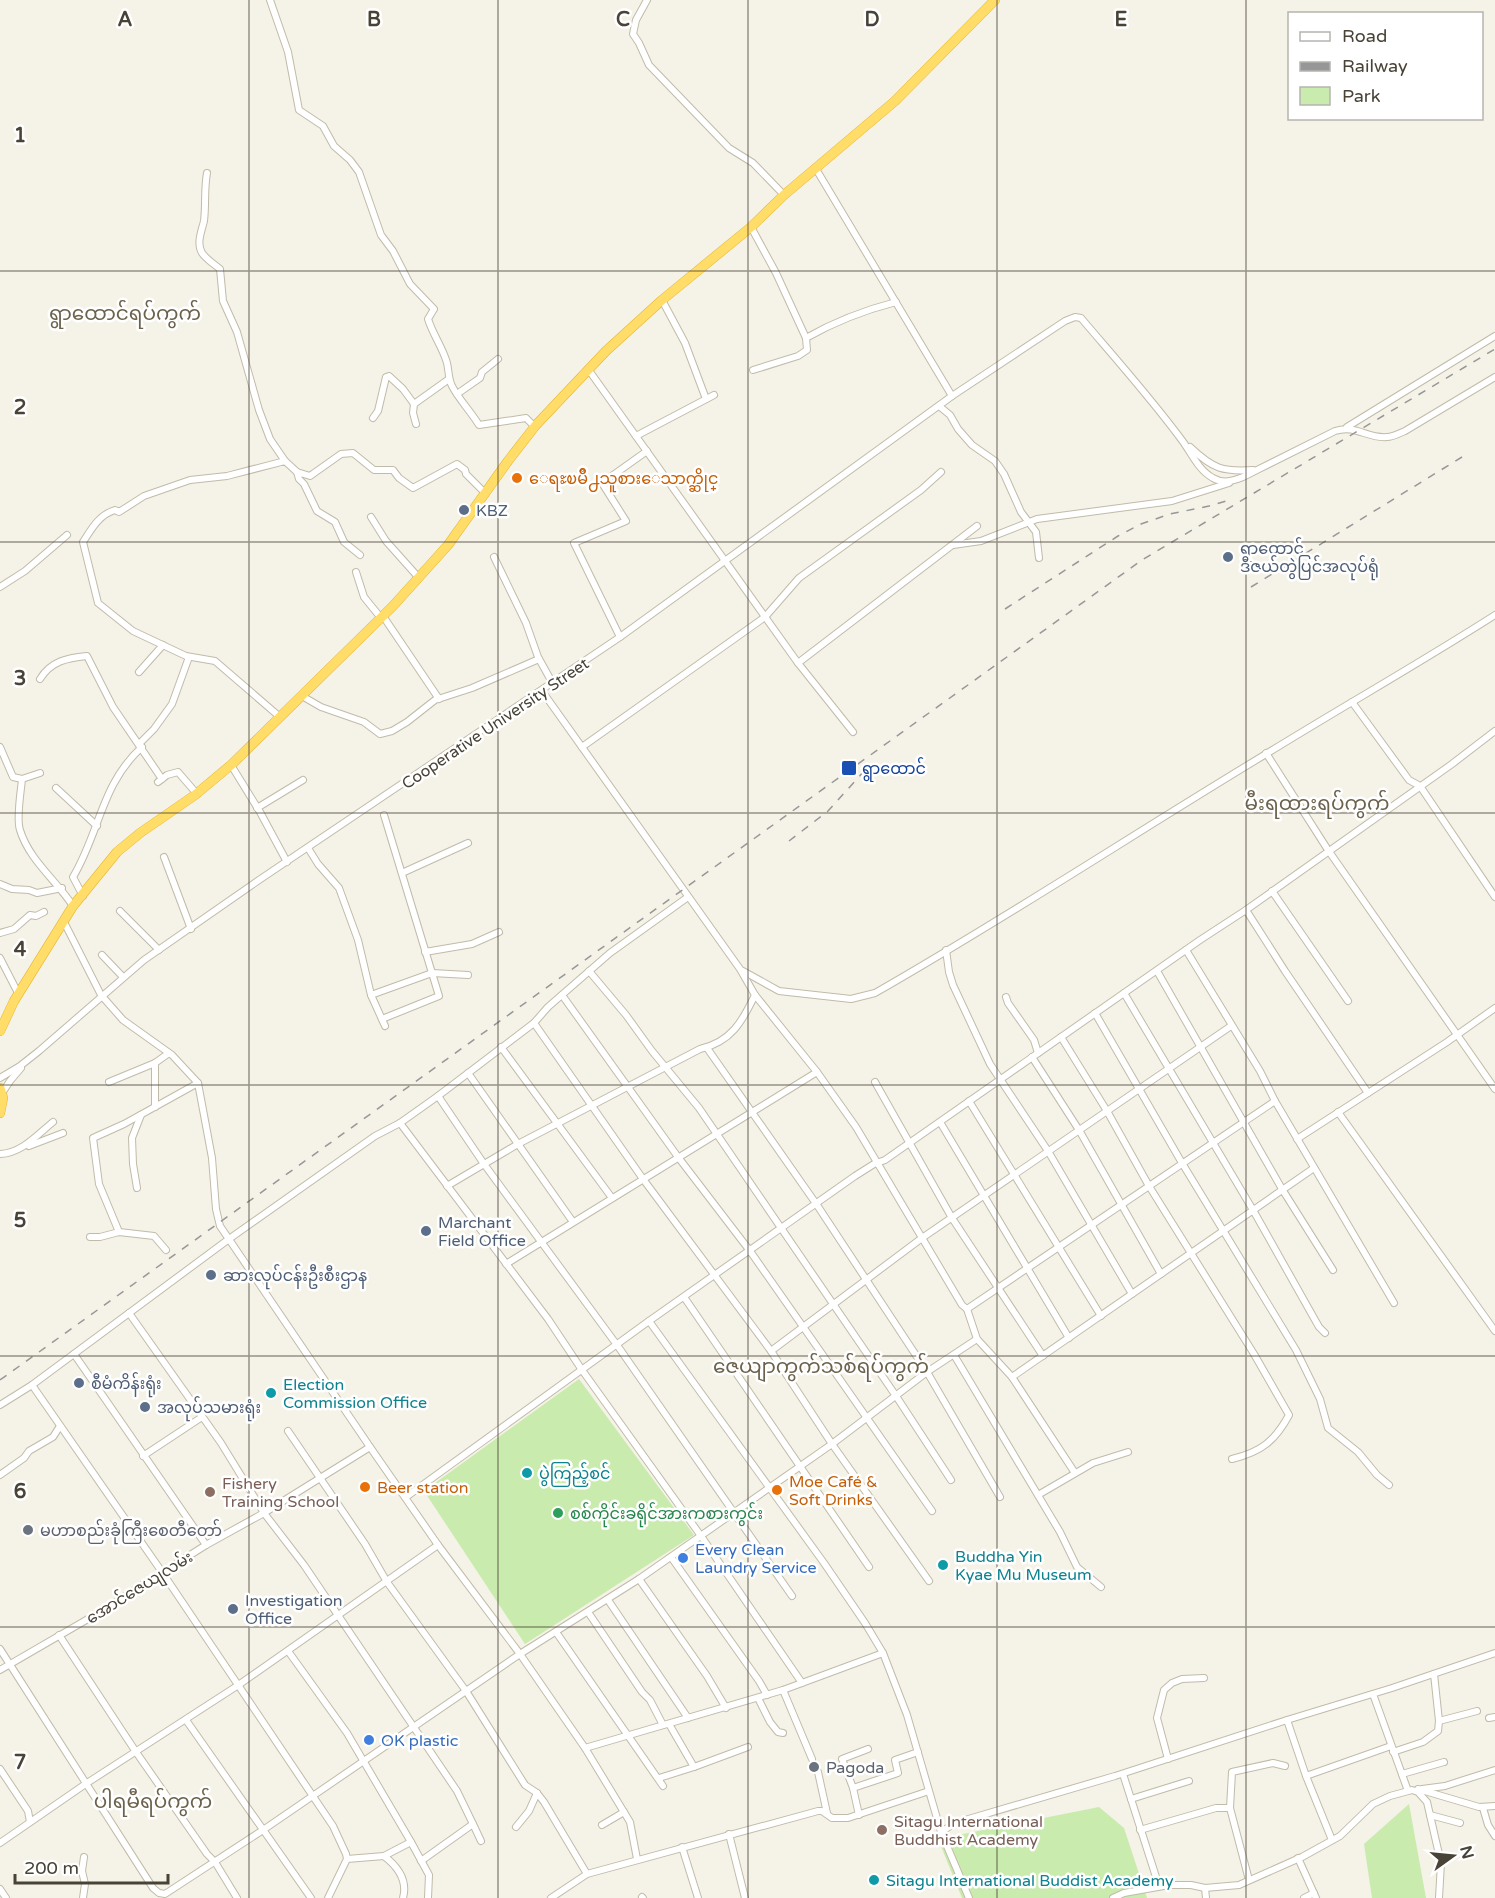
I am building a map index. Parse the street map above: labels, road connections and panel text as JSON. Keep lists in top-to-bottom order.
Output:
{
  "streets": {
    "street": ["Cooperative University Street", "အောင်ဇေယျလမ်း"]
  },
  "districts": [
    "ရွာထောင်ရပ်ကွက်",
    "မီးရထားရပ်ကွက်",
    "ဇေယျာကွက်သစ်ရပ်ကွက်",
    "ပါရမီရပ်ကွက်"
  ],
  "places": {
    "other": [
      "ေရႊၿမိဳ႕သူစားေသာက္ဆိုင္",
      "KBZ",
      "ရွာထောင် ဒီဇယ်တွဲပြင်အလုပ်ရုံ",
      "Marchant Field Office",
      "ဆားလုပ်ငန်းဦးစီးဌာန",
      "စီမံကိန်းရုံး‌",
      "Election Commission Office",
      "အလုပ်သမားရုံး",
      "ပွဲကြည့်စင်",
      "Beer station",
      "Moe Café & Soft Drinks",
      "Fishery Training School",
      "စစ်ကိုင်းခရိုင်အားကစားကွင်း",
      "မဟာစည်းခုံကြီးစေတီတော်",
      "Every Clean Laundry Service",
      "Buddha Yin Kyae Mu Museum",
      "Investigation Office",
      "OK plastic",
      "Pagoda",
      "Sitagu International Buddhist Academy",
      "Sitagu International Buddist Academy"
    ],
    "transit": ["ရွာထောင်"]
  },
  "legend": ["Road", "Railway", "Park"],
  "scale_bar": "200 m",
  "north": "right",
  "grid": {
    "columns": [
      "A",
      "B",
      "C",
      "D",
      "E"
    ],
    "rows": [
      "1",
      "2",
      "3",
      "4",
      "5",
      "6",
      "7"
    ]
  }
}
